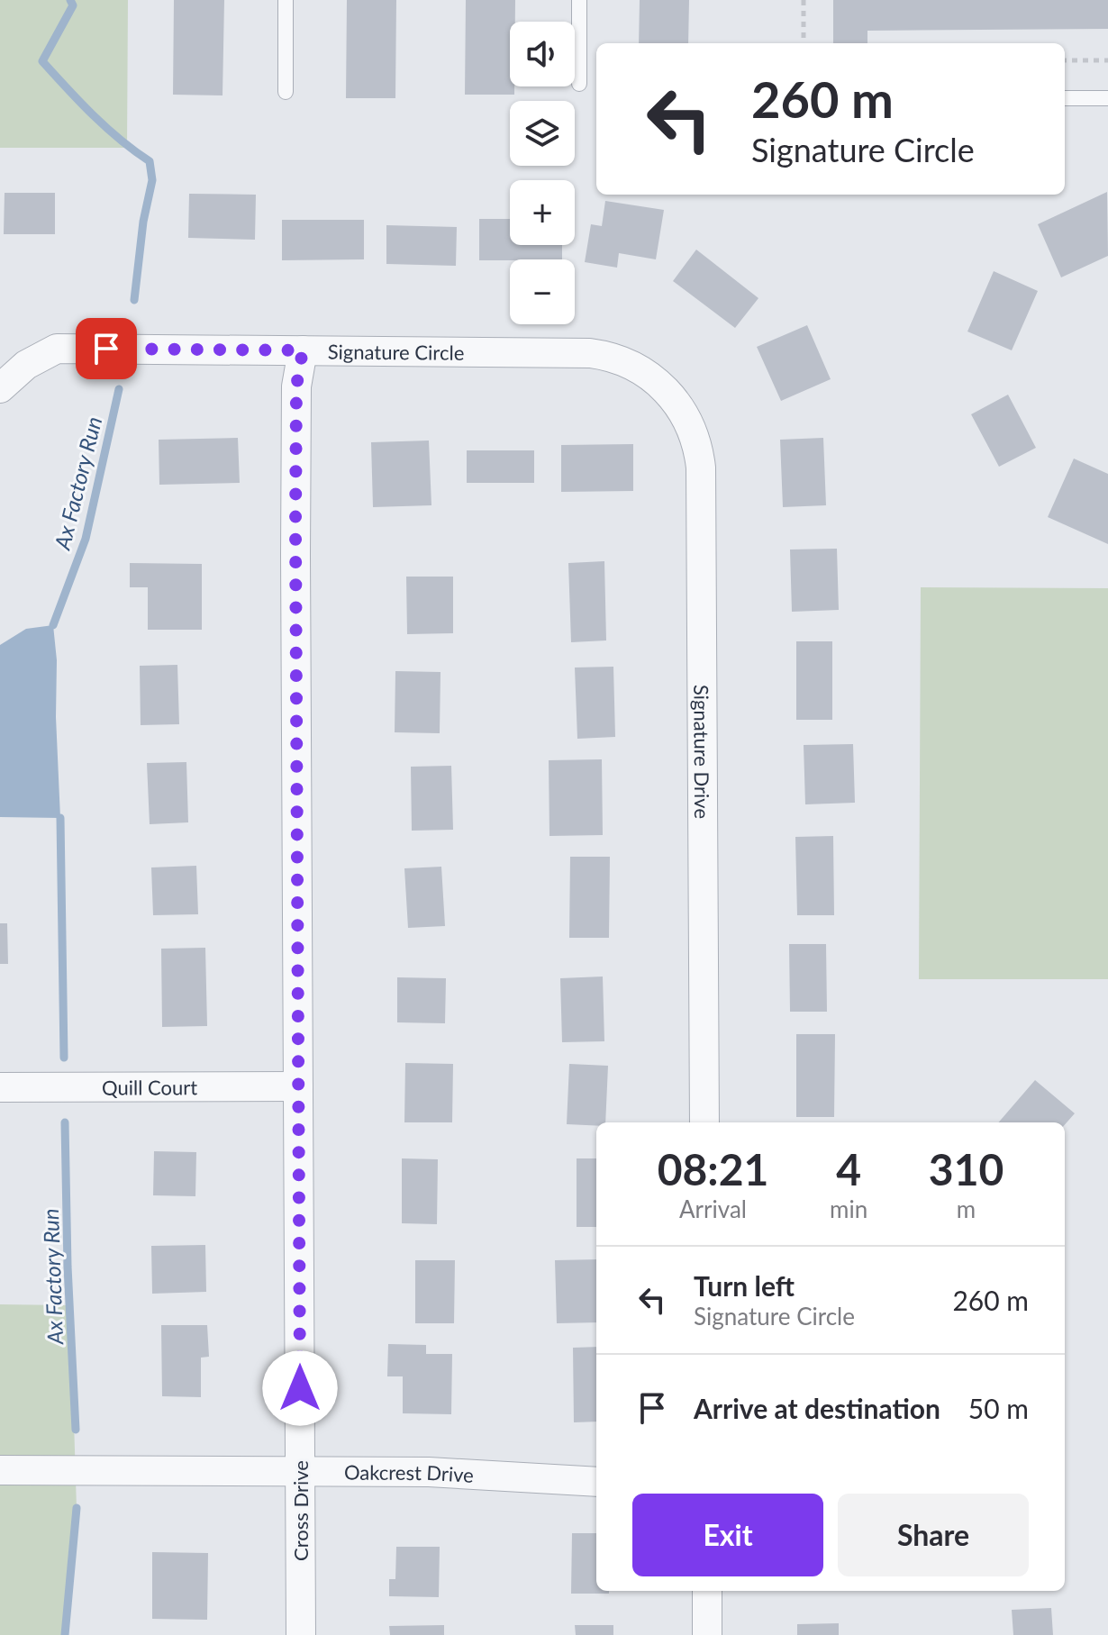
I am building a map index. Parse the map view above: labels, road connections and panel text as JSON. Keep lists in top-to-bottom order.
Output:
{
  "streets": {
    "street": [
      "Signature Circle",
      "Signature Drive",
      "Quill Court",
      "Oakcrest Drive",
      "Cross Drive"
    ]
  },
  "crossings": [
    ["Signature Circle", "Signature Drive"],
    ["Signature Circle", "Cross Drive"],
    ["Quill Court", "Cross Drive"],
    ["Oakcrest Drive", "Cross Drive"]
  ],
  "water": ["Ax Factory Run"],
  "page": {
    "map_buttons": ["+", "−"],
    "turn": ["260 m", "Signature Circle"],
    "eta": [
      "08:21",
      "Arrival",
      "4",
      "min",
      "310",
      "m"
    ],
    "list": [
      {
        "name": "Turn left",
        "note": "Signature Circle",
        "value": "260 m"
      },
      {
        "name": "Arrive at destination",
        "value": "50 m"
      }
    ],
    "buttons": ["Exit", "Share"]
  }
}
